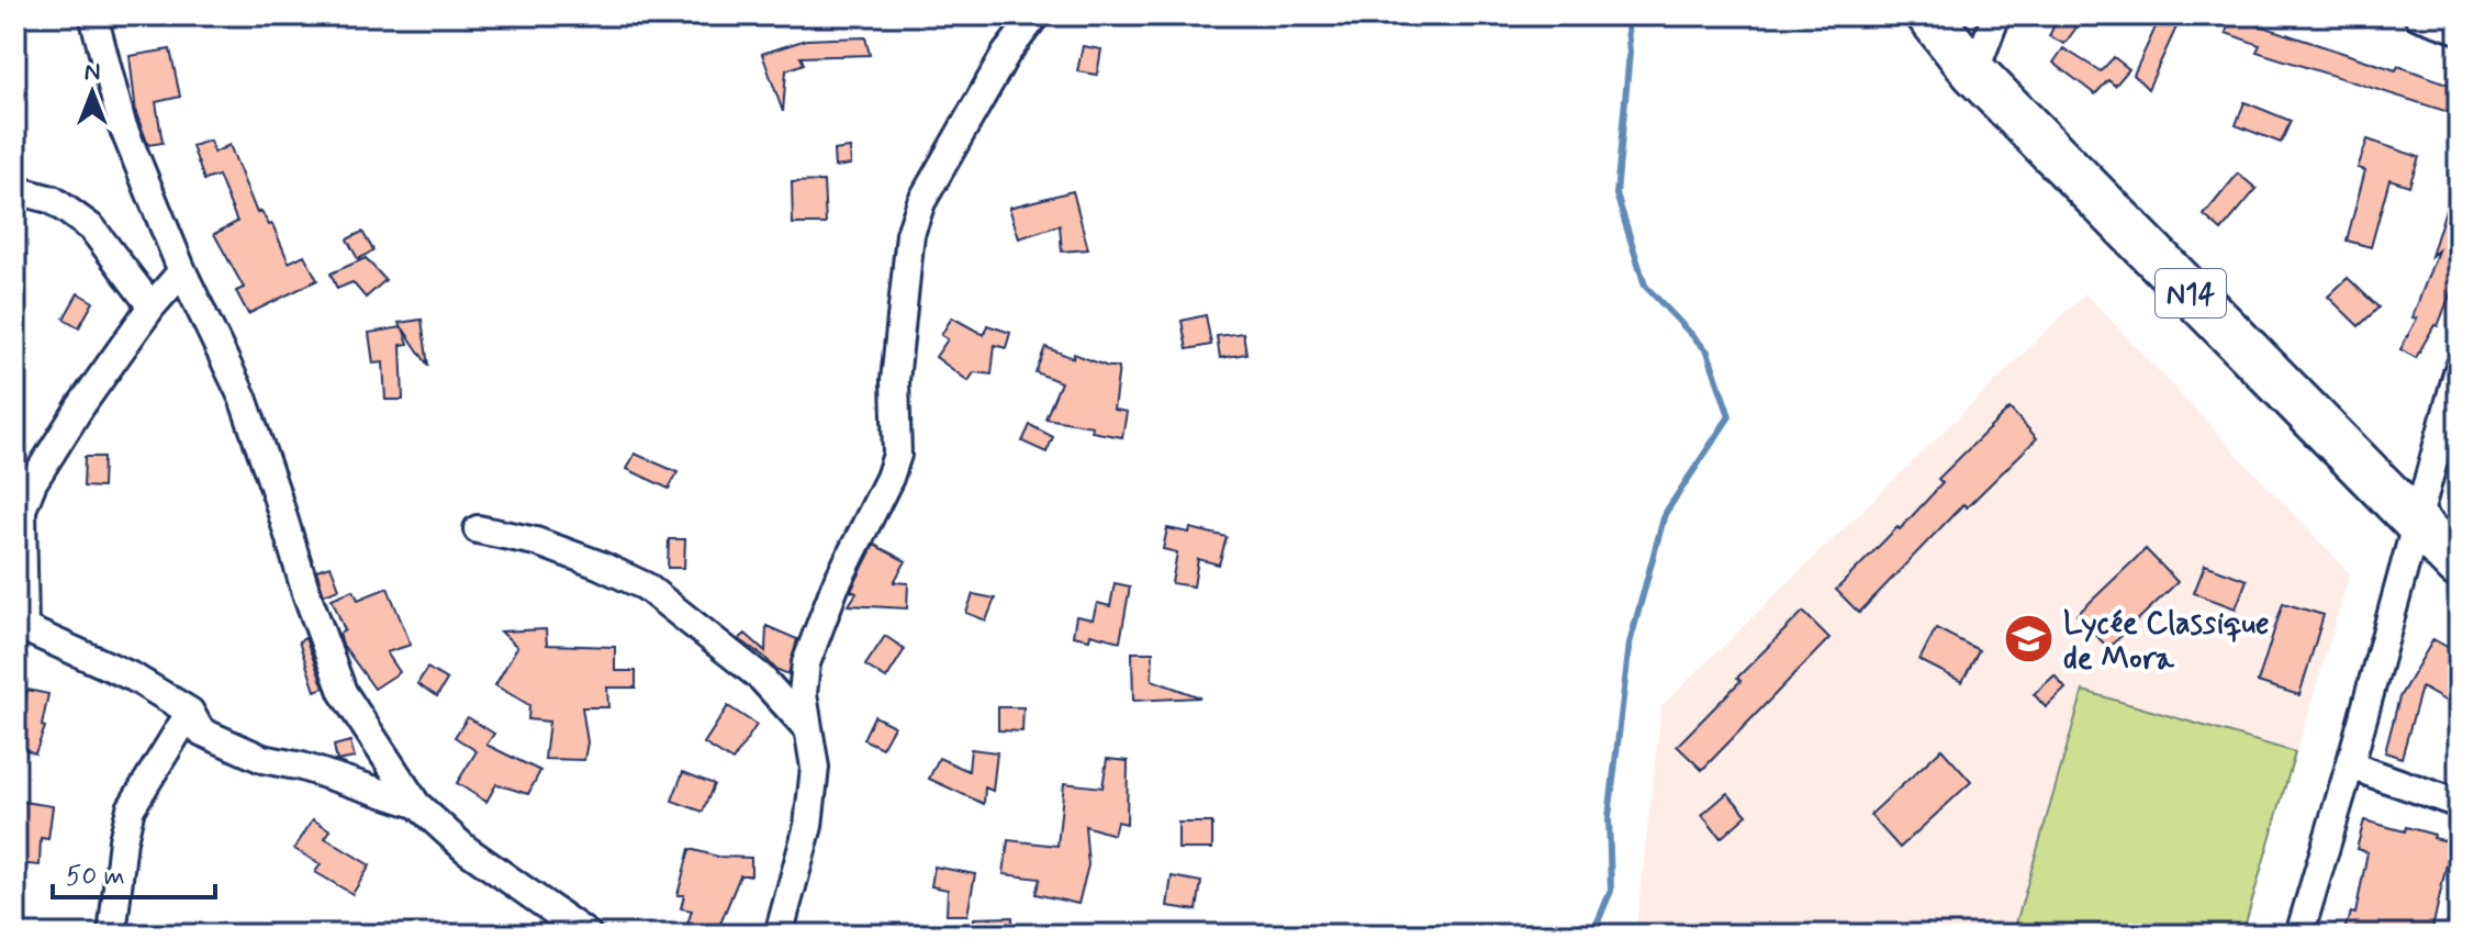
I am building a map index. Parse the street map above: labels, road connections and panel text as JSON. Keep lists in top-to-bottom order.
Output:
{
  "streets": {
    "highway": ["N14"]
  },
  "places": {
    "school or university": ["Lycée Classique de Mora"]
  },
  "scale_bar": "50 m",
  "north": "top"
}
